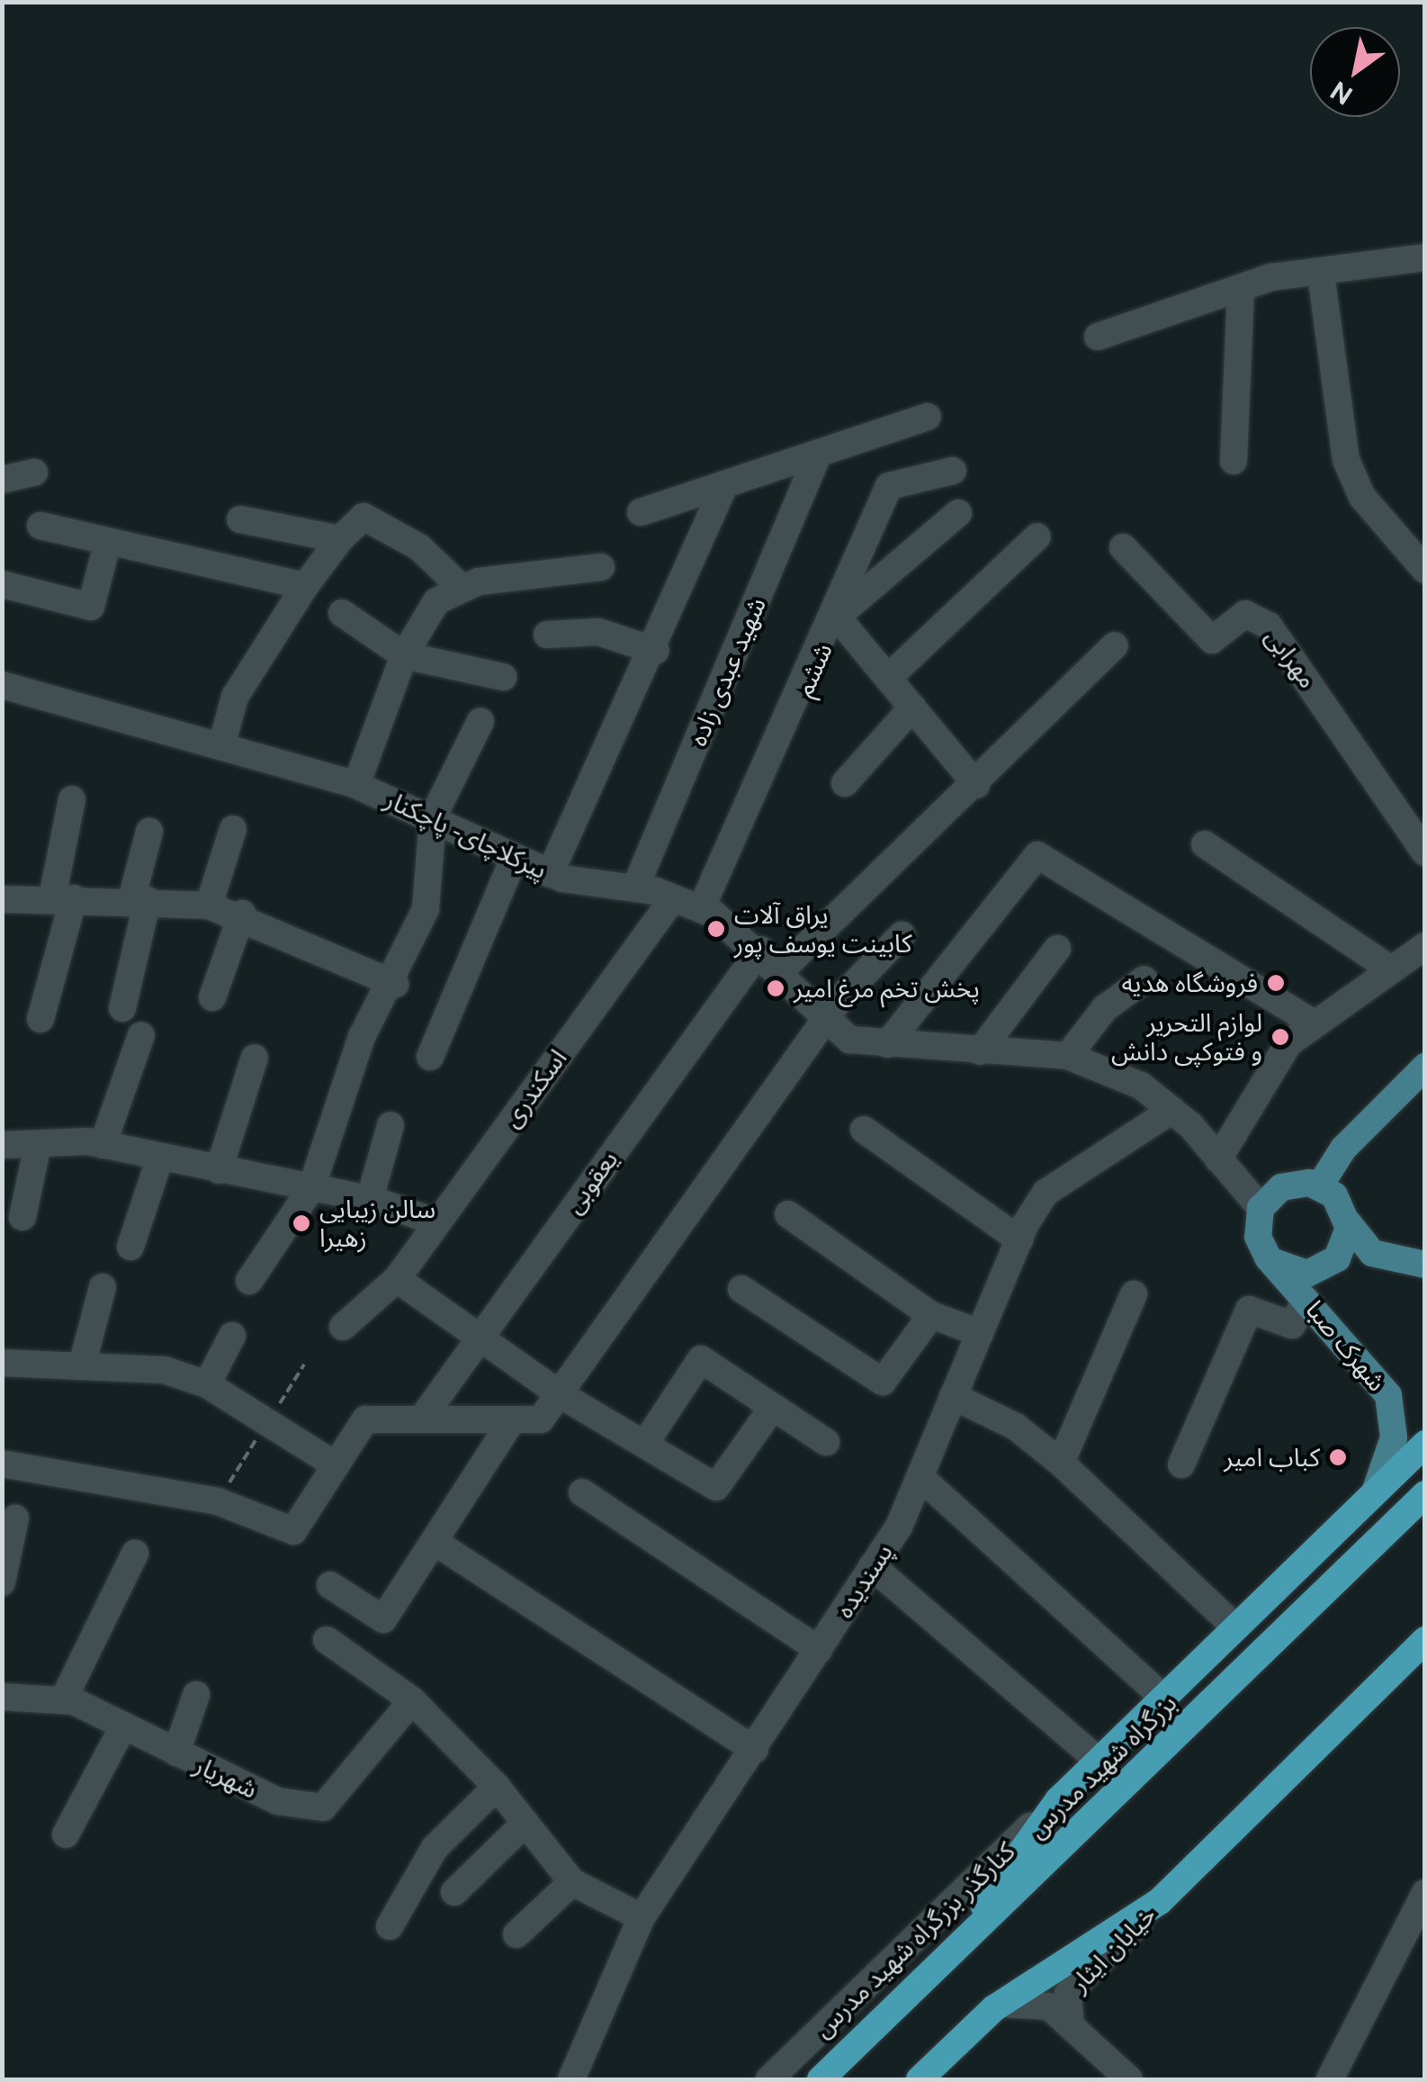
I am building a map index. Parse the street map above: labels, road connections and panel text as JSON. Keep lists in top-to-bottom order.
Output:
{
  "streets": {
    "highway": ["بزرگراه شهید مدرس"],
    "main road": ["شهرک صبا"],
    "street": [
      "مهرابی",
      "ششم",
      "شهید عبدی زاده",
      "پیرکلاچای - پاچکنار",
      "اسکندری",
      "یعقوبی",
      "پسندیده",
      "شهریار",
      "کنارگذر بزرگراه شهید مدرس",
      "خیابان ایثار"
    ]
  },
  "crossings": [
    ["ششم", "پیرکلاچای - پاچکنار"],
    ["شهید عبدی زاده", "پیرکلاچای - پاچکنار"],
    ["پیرکلاچای - پاچکنار", "اسکندری"],
    ["پیرکلاچای - پاچکنار", "یعقوبی"],
    ["پیرکلاچای - پاچکنار", "شهرک صبا"],
    ["پیرکلاچای - پاچکنار", "پسندیده"],
    ["شهرک صبا", "بزرگراه شهید مدرس"],
    ["بزرگراه شهید مدرس", "کنارگذر بزرگراه شهید مدرس"]
  ],
  "places": [
    "یراق آلات کابینت یوسف پور",
    "فروشگاه هدیه",
    "پخش تخم مرغ امیر",
    "لوازم التحریر و فتوکپی دانش",
    "سالن زیبایی زهیرا",
    "کباب امیر"
  ],
  "north": "bottom left"
}
